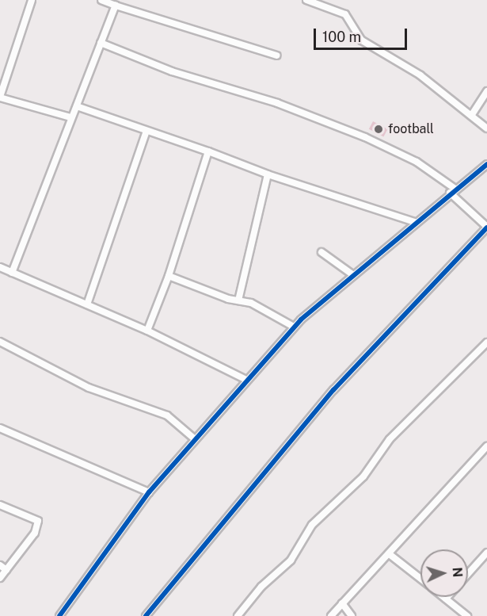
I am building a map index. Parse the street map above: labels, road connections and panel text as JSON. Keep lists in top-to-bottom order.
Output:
{
  "places": ["football"],
  "scale_bar": "100 m",
  "north": "right"
}
